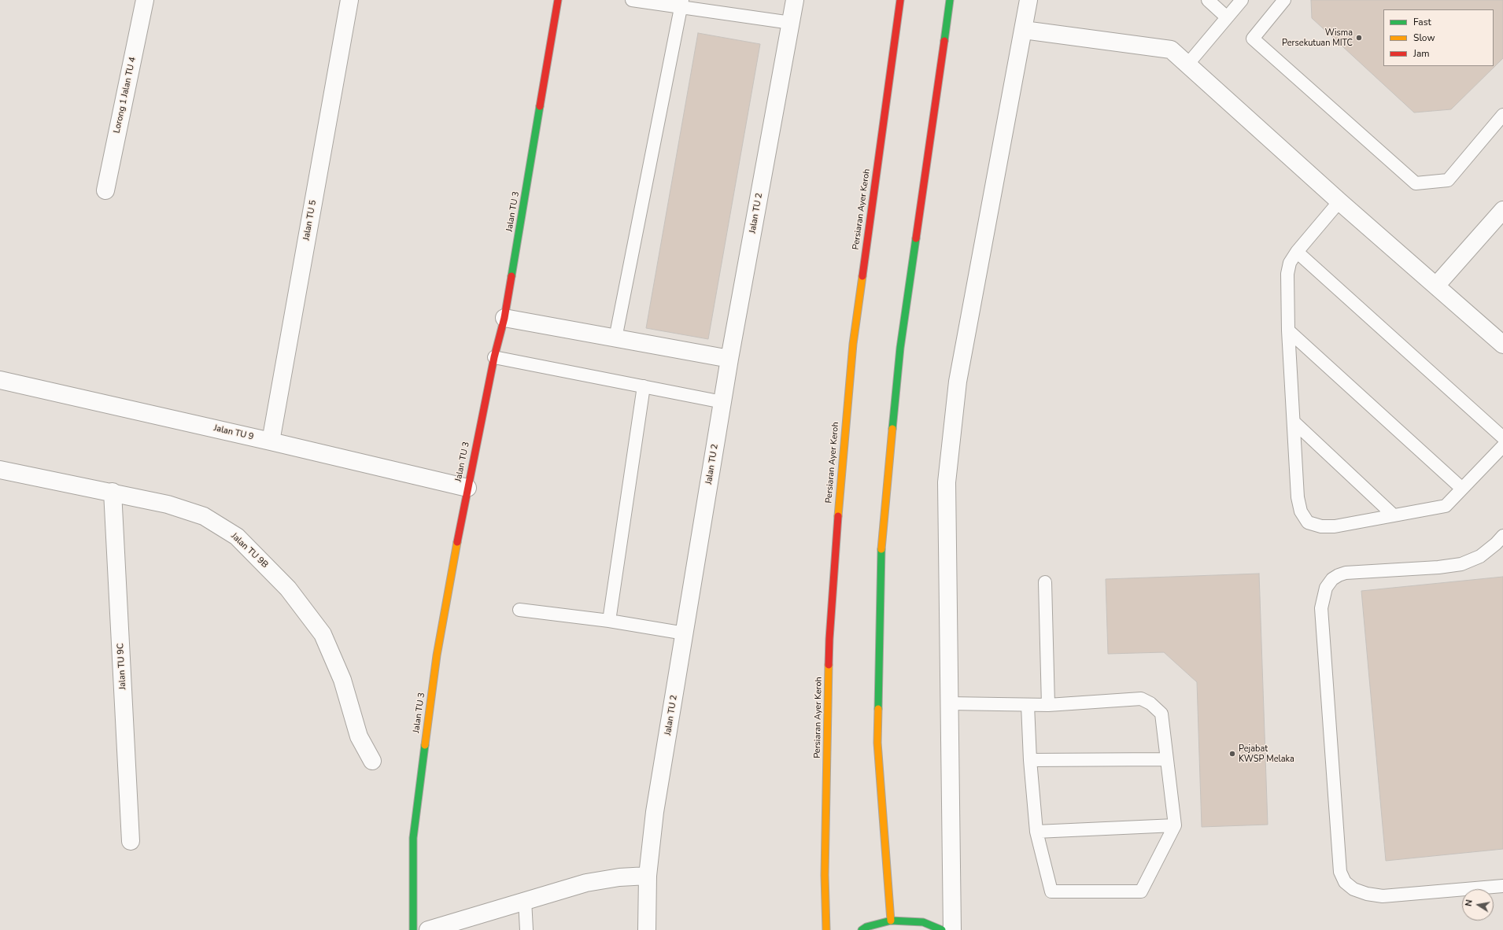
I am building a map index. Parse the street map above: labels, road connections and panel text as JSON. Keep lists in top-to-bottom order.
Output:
{
  "streets": {
    "main road": ["Persiaran Ayer Keroh", "Jalan TU 3"],
    "street": [
      "Lorong 1 Jalan TU 4",
      "Jalan TU 2",
      "Jalan TU 5",
      "Jalan TU 9",
      "Jalan TU 9B",
      "Jalan TU 9C"
    ]
  },
  "crossings": [
    ["Jalan TU 3", "Jalan TU 9"],
    ["Jalan TU 5", "Jalan TU 9"],
    ["Jalan TU 9B", "Jalan TU 9C"]
  ],
  "places": ["Wisma Persekutuan MITC", "Pejabat KWSP Melaka"],
  "legend": ["Fast", "Slow", "Jam"],
  "north": "left"
}
